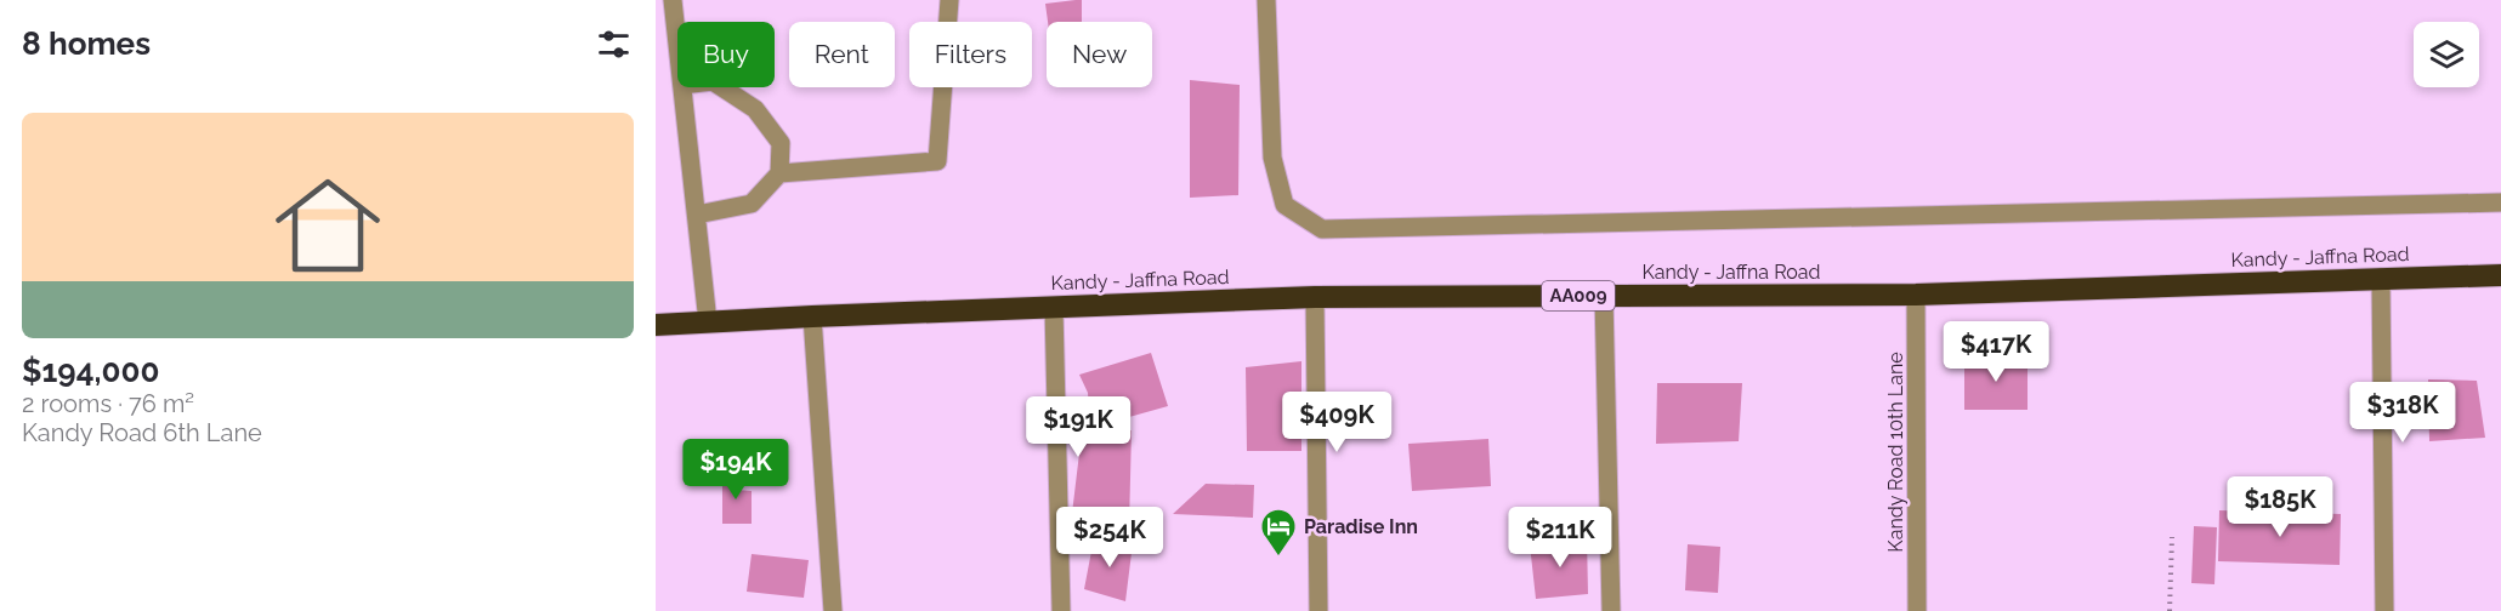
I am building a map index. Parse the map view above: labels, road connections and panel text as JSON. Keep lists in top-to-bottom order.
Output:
{
  "streets": {
    "highway": ["Kandy - Jaffna Road", "AA009"],
    "street": ["Kandy Road 10th Lane"]
  },
  "crossings": [
    ["Kandy - Jaffna Road", "Kandy Road 10th Lane"]
  ],
  "places": {
    "hotel": ["Paradise Inn"]
  },
  "page": {
    "heading": "8 homes",
    "chip": [
      "Buy",
      "Rent",
      "Filters",
      "New"
    ],
    "list": [
      {
        "name": "$194,000",
        "note": "2 rooms · 76 m² · Kandy Road 6th Lane"
      }
    ],
    "price": [
      "$417K",
      "$318K",
      "$409K",
      "$191K",
      "$194K",
      "$185K",
      "$254K",
      "$211K"
    ]
  }
}
